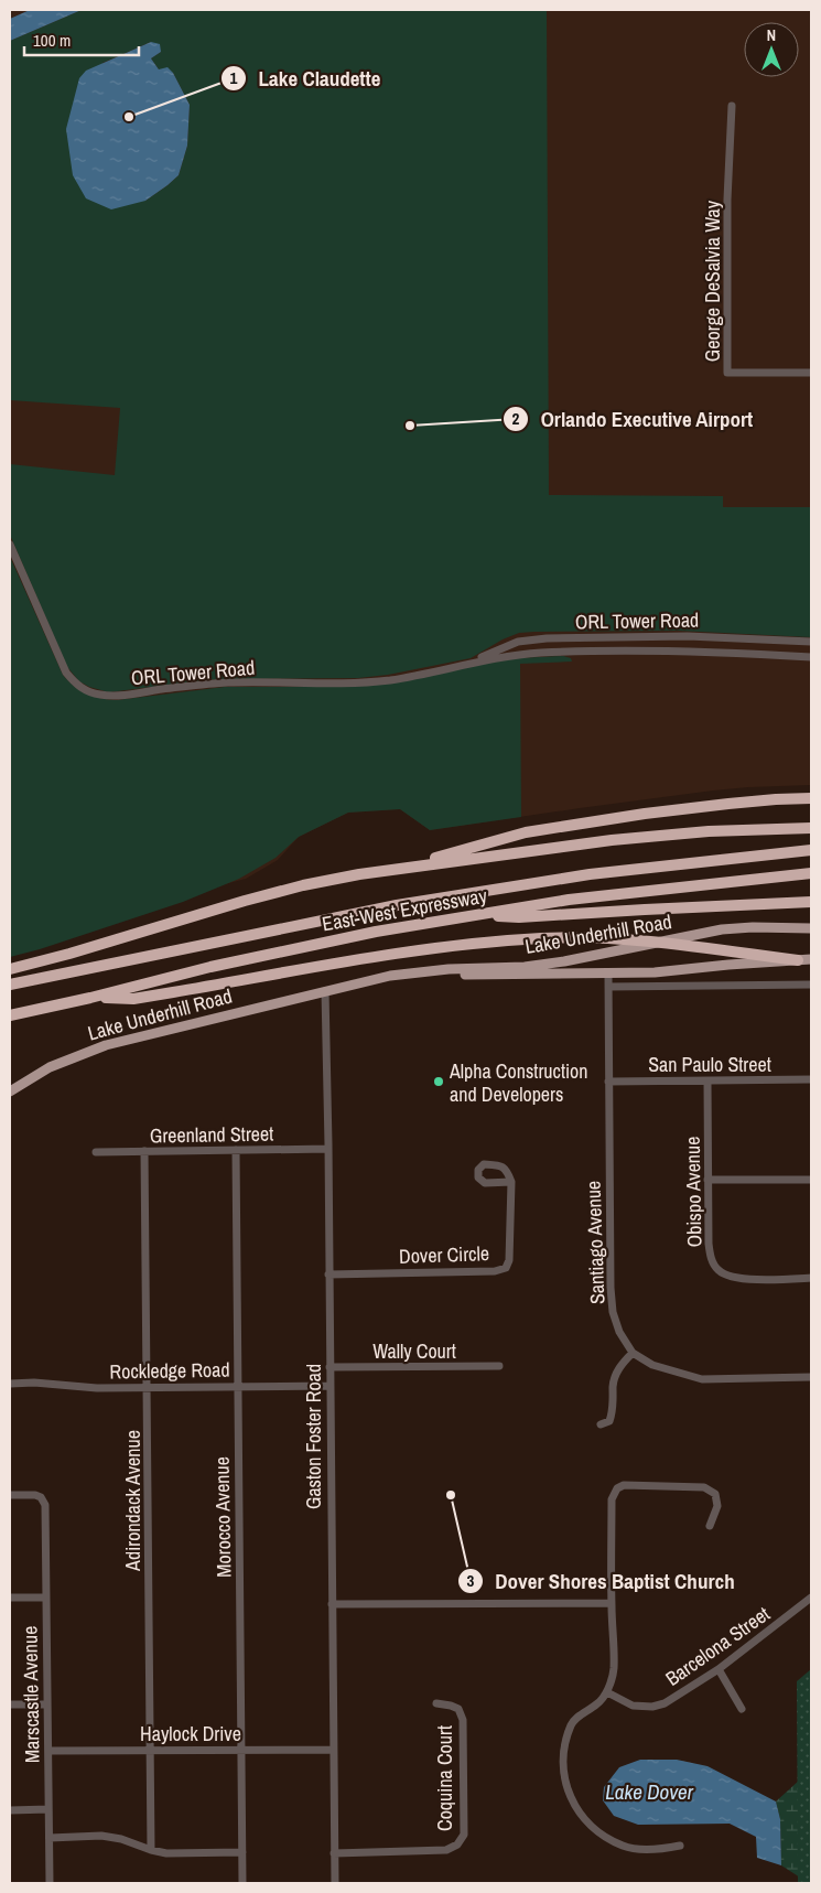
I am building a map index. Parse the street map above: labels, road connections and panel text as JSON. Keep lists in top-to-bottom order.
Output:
{
  "streets": {
    "highway": ["East-West Expressway"],
    "main road": ["Lake Underhill Road"],
    "street": [
      "George DeSalvia Way",
      "ORL Tower Road",
      "San Paulo Street",
      "Greenland Street",
      "Obispo Avenue",
      "Santiago Avenue",
      "Dover Circle",
      "Wally Court",
      "Rockledge Road",
      "Gaston Foster Road",
      "Adirondack Avenue",
      "Morocco Avenue",
      "Barcelona Street",
      "Marscastle Avenue",
      "Haylock Drive",
      "Coquina Court"
    ]
  },
  "crossings": [
    ["Lake Underhill Road", "Santiago Avenue"],
    ["Lake Underhill Road", "Gaston Foster Road"],
    ["San Paulo Street", "Obispo Avenue"],
    ["San Paulo Street", "Santiago Avenue"],
    ["Greenland Street", "Gaston Foster Road"],
    ["Greenland Street", "Adirondack Avenue"],
    ["Greenland Street", "Morocco Avenue"],
    ["Dover Circle", "Gaston Foster Road"],
    ["Wally Court", "Gaston Foster Road"],
    ["Rockledge Road", "Gaston Foster Road"],
    ["Rockledge Road", "Adirondack Avenue"],
    ["Rockledge Road", "Morocco Avenue"],
    ["Gaston Foster Road", "Haylock Drive"],
    ["Gaston Foster Road", "Coquina Court"],
    ["Adirondack Avenue", "Haylock Drive"],
    ["Morocco Avenue", "Haylock Drive"],
    ["Marscastle Avenue", "Haylock Drive"]
  ],
  "water": ["Lake Dover"],
  "places": [
    "Lake Claudette",
    "Orlando Executive Airport",
    "Alpha Construction and Developers",
    "Dover Shores Baptist Church"
  ],
  "scale_bar": "100 m",
  "north": "top"
}
